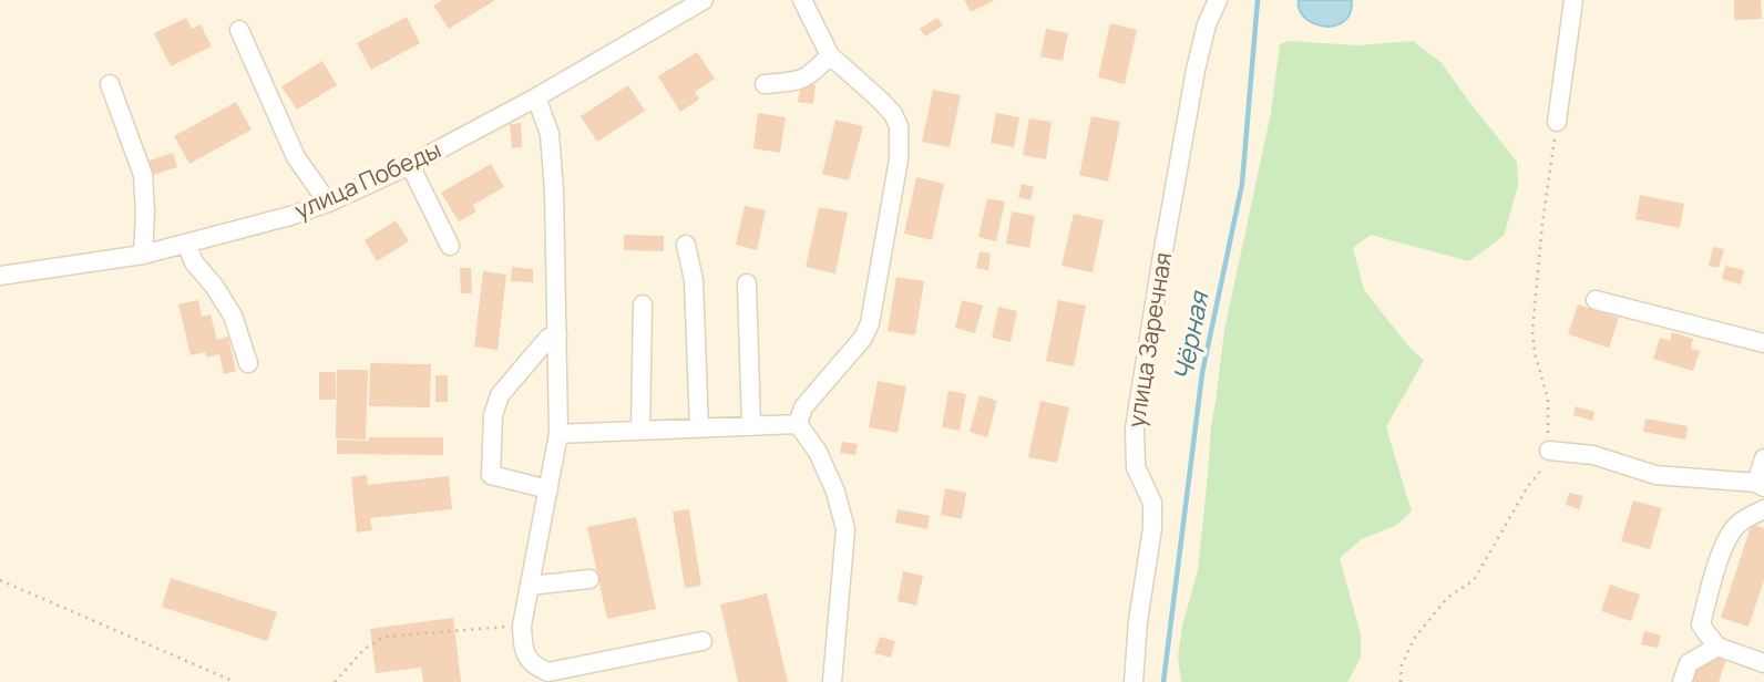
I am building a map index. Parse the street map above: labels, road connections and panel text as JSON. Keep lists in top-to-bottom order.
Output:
{
  "streets": {
    "street": ["улица Победы", "улица Заречная"]
  },
  "water": ["Чёрная"]
}
